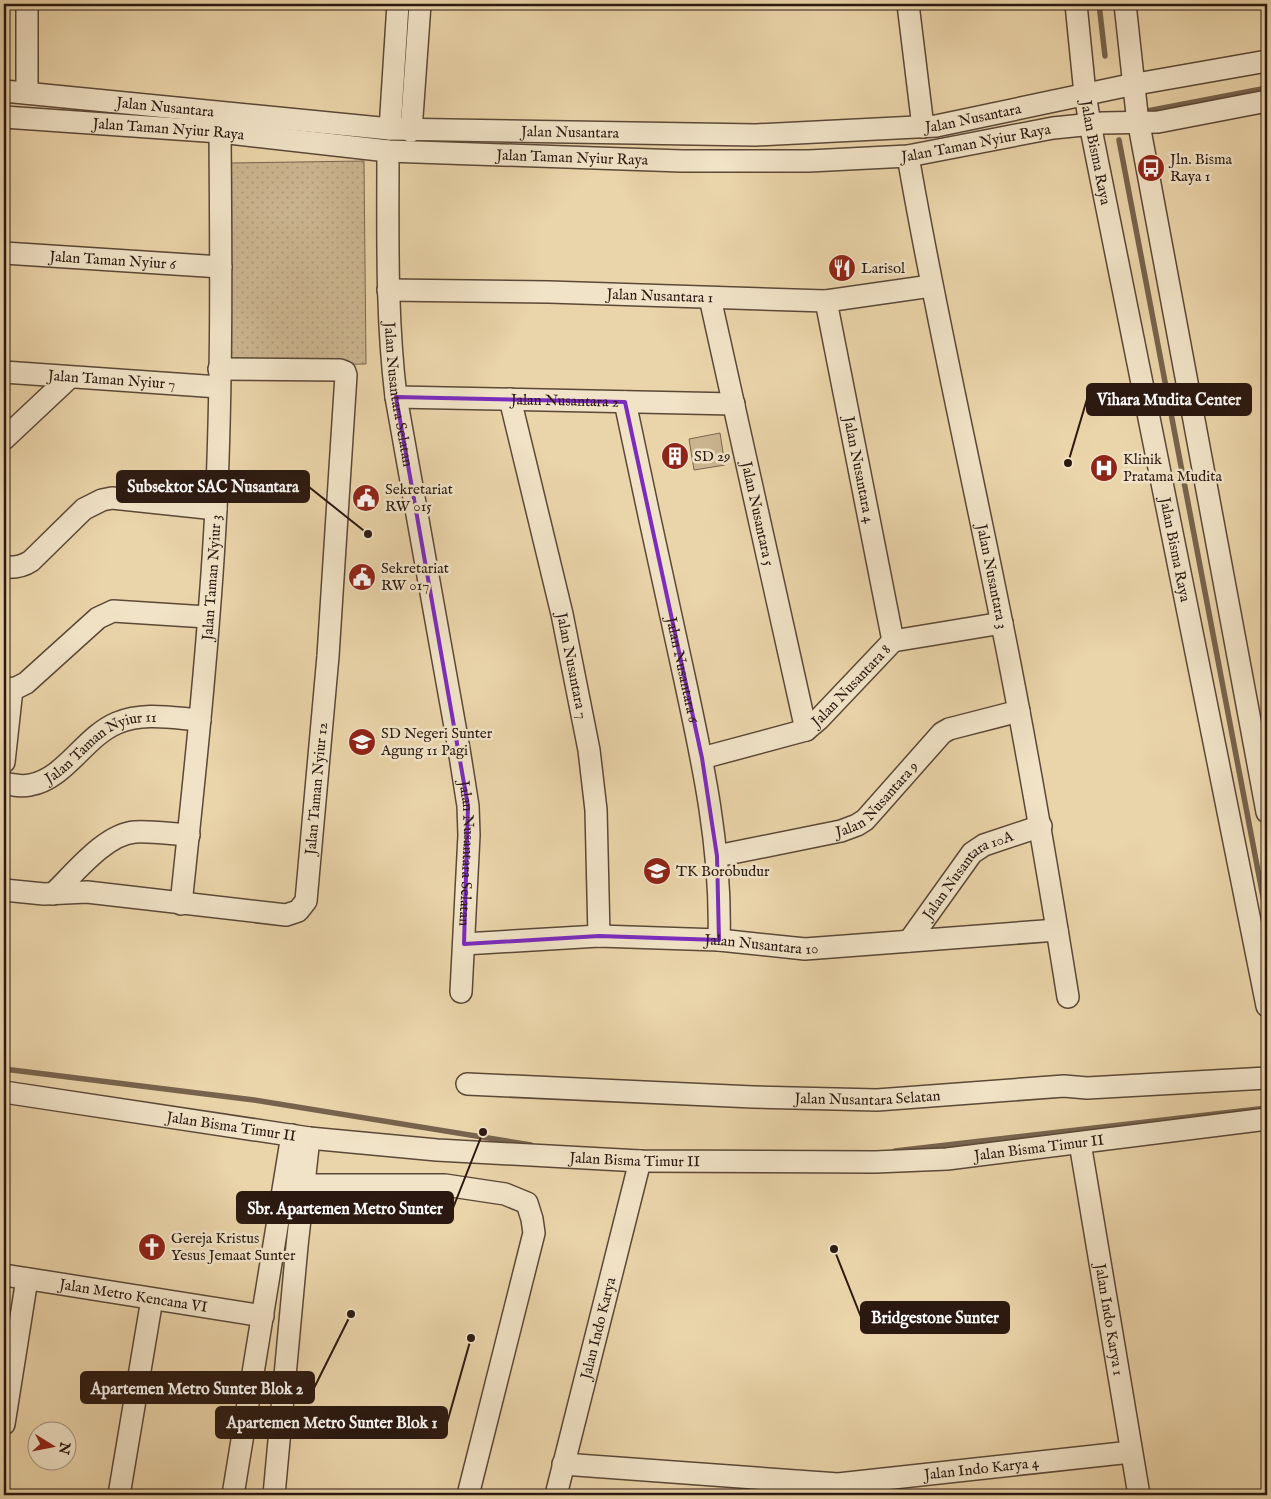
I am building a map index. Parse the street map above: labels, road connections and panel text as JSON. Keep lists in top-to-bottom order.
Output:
{
  "streets": {
    "street": [
      "Jalan Nusantara",
      "Jalan Taman Nyiur Raya",
      "Jalan Bisma Raya",
      "Jalan Taman Nyiur 6",
      "Jalan Nusantara 1",
      "Jalan Taman Nyiur 7",
      "Jalan Nusantara Selatan",
      "Jalan Nusantara 2",
      "Jalan Nusantara 4",
      "Jalan Nusantara 5",
      "Jalan Nusantara 3",
      "Jalan Taman Nyiur 3",
      "Jalan Nusantara 7",
      "Jalan Nusantara 6",
      "Jalan Nusantara 8",
      "Jalan Taman Nyiur 11",
      "Jalan Taman Nyiur 12",
      "Jalan Nusantara 9",
      "Jalan Nusantara 10A",
      "Jalan Nusantara 10",
      "Jalan Bisma Timur II",
      "Jalan Metro Kencana VI",
      "Jalan Indo Karya 1",
      "Jalan Indo Karya",
      "Jalan Indo Karya 4"
    ]
  },
  "crossings": [
    ["Jalan Nusantara", "Jalan Taman Nyiur Raya"],
    ["Jalan Nusantara", "Jalan Bisma Raya"],
    ["Jalan Taman Nyiur Raya", "Jalan Bisma Raya"],
    ["Jalan Taman Nyiur Raya", "Jalan Nusantara Selatan"],
    ["Jalan Taman Nyiur Raya", "Jalan Nusantara 3"],
    ["Jalan Taman Nyiur Raya", "Jalan Taman Nyiur 3"],
    ["Jalan Taman Nyiur 6", "Jalan Taman Nyiur 3"],
    ["Jalan Nusantara 1", "Jalan Nusantara Selatan"],
    ["Jalan Nusantara 1", "Jalan Nusantara 4"],
    ["Jalan Nusantara 1", "Jalan Nusantara 5"],
    ["Jalan Nusantara 1", "Jalan Nusantara 3"],
    ["Jalan Taman Nyiur 7", "Jalan Taman Nyiur 3"],
    ["Jalan Taman Nyiur 7", "Jalan Taman Nyiur 12"],
    ["Jalan Nusantara Selatan", "Jalan Nusantara 2"],
    ["Jalan Nusantara Selatan", "Jalan Nusantara 10"],
    ["Jalan Nusantara 2", "Jalan Nusantara 5"],
    ["Jalan Nusantara 2", "Jalan Nusantara 7"],
    ["Jalan Nusantara 2", "Jalan Nusantara 6"],
    ["Jalan Nusantara 4", "Jalan Nusantara 8"],
    ["Jalan Nusantara 5", "Jalan Nusantara 8"],
    ["Jalan Nusantara 3", "Jalan Nusantara 8"],
    ["Jalan Nusantara 3", "Jalan Nusantara 9"],
    ["Jalan Nusantara 3", "Jalan Nusantara 10A"],
    ["Jalan Nusantara 3", "Jalan Nusantara 10"],
    ["Jalan Taman Nyiur 3", "Jalan Taman Nyiur 11"],
    ["Jalan Taman Nyiur 3", "Jalan Taman Nyiur 12"],
    ["Jalan Nusantara 7", "Jalan Nusantara 10"],
    ["Jalan Nusantara 6", "Jalan Nusantara 8"],
    ["Jalan Nusantara 6", "Jalan Nusantara 9"],
    ["Jalan Nusantara 6", "Jalan Nusantara 10"],
    ["Jalan Nusantara 10A", "Jalan Nusantara 10"],
    ["Jalan Bisma Timur II", "Jalan Indo Karya 1"],
    ["Jalan Bisma Timur II", "Jalan Indo Karya"],
    ["Jalan Indo Karya 1", "Jalan Indo Karya 4"],
    ["Jalan Indo Karya", "Jalan Indo Karya 4"]
  ],
  "places": {
    "bus stop": ["Jln. Bisma Raya 1"],
    "restaurant": ["Larisol"],
    "building": ["SD 29"],
    "other": [
      "Vihara Mudita Center",
      "Subsektor SAC Nusantara",
      "Sbr. Apartemen Metro Sunter",
      "Bridgestone Sunter",
      "Apartemen Metro Sunter Blok 2",
      "Apartemen Metro Sunter Blok 1"
    ],
    "hospital": ["Klinik Pratama Mudita"],
    "public building": ["Sekretariat RW 015", "Sekretariat RW 017"],
    "school or university": ["SD Negeri Sunter Agung 11 Pagi", "TK Borobudur"],
    "church": ["Gereja Kristus Yesus Jemaat Sunter"]
  },
  "north": "right"
}
